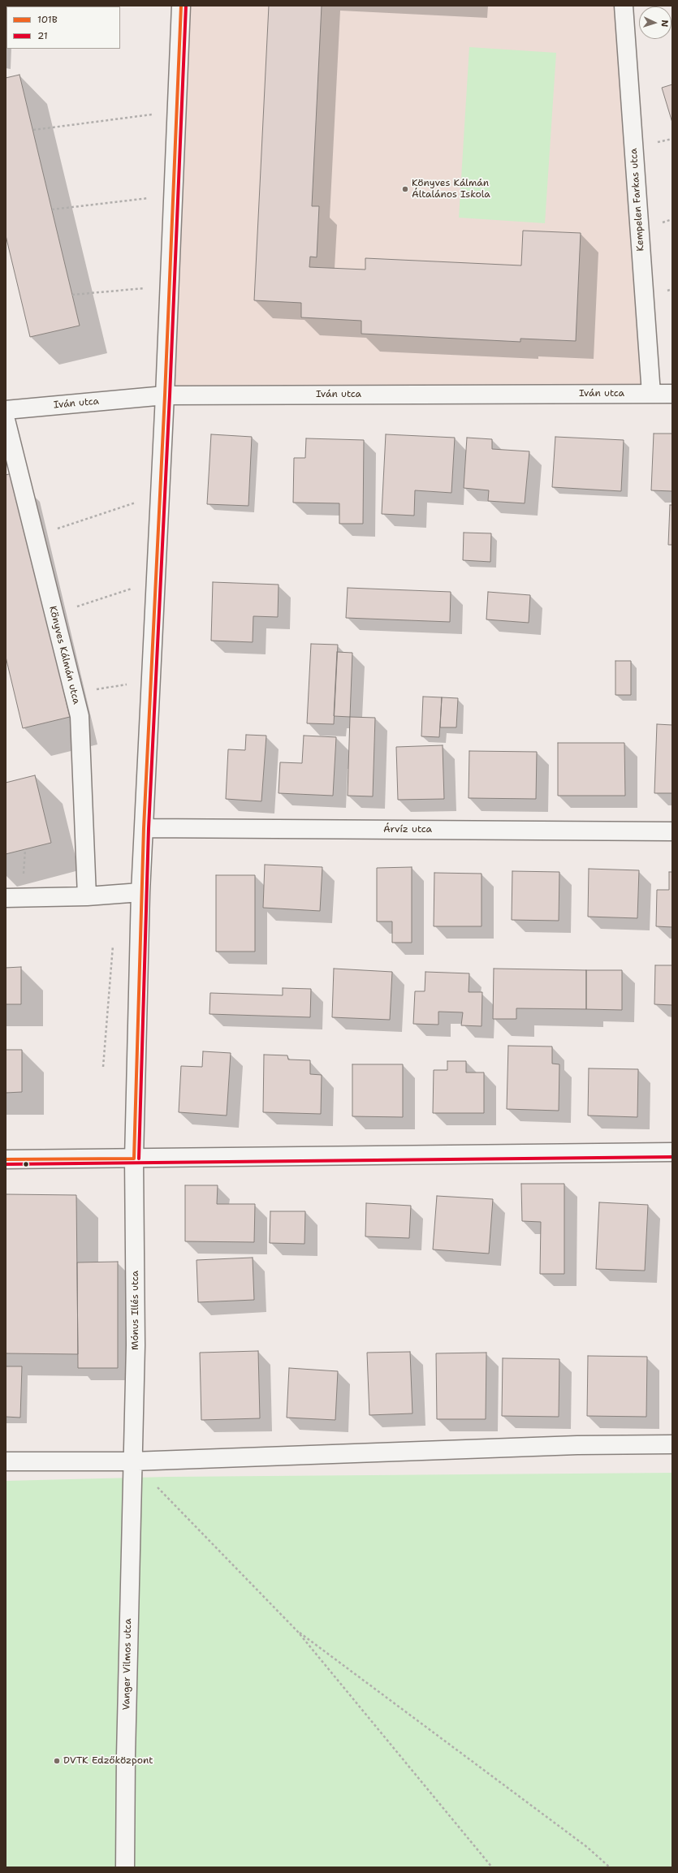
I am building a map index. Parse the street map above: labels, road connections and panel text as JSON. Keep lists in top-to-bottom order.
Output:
{
  "streets": {
    "street": [
      "Kempelen Farkas utca",
      "Iván utca",
      "Könyves Kálmán utca",
      "Árvíz utca",
      "Mónus Illés utca",
      "Vanger Vilmos utca"
    ]
  },
  "crossings": [
    ["Kempelen Farkas utca", "Iván utca"],
    ["Mónus Illés utca", "Vanger Vilmos utca"]
  ],
  "places": ["Könyves Kálmán Általános Iskola", "DVTK Edzőközpont"],
  "lines": ["transit line 101B", "transit line 21"],
  "legend": ["101B", "21"],
  "north": "right"
}
